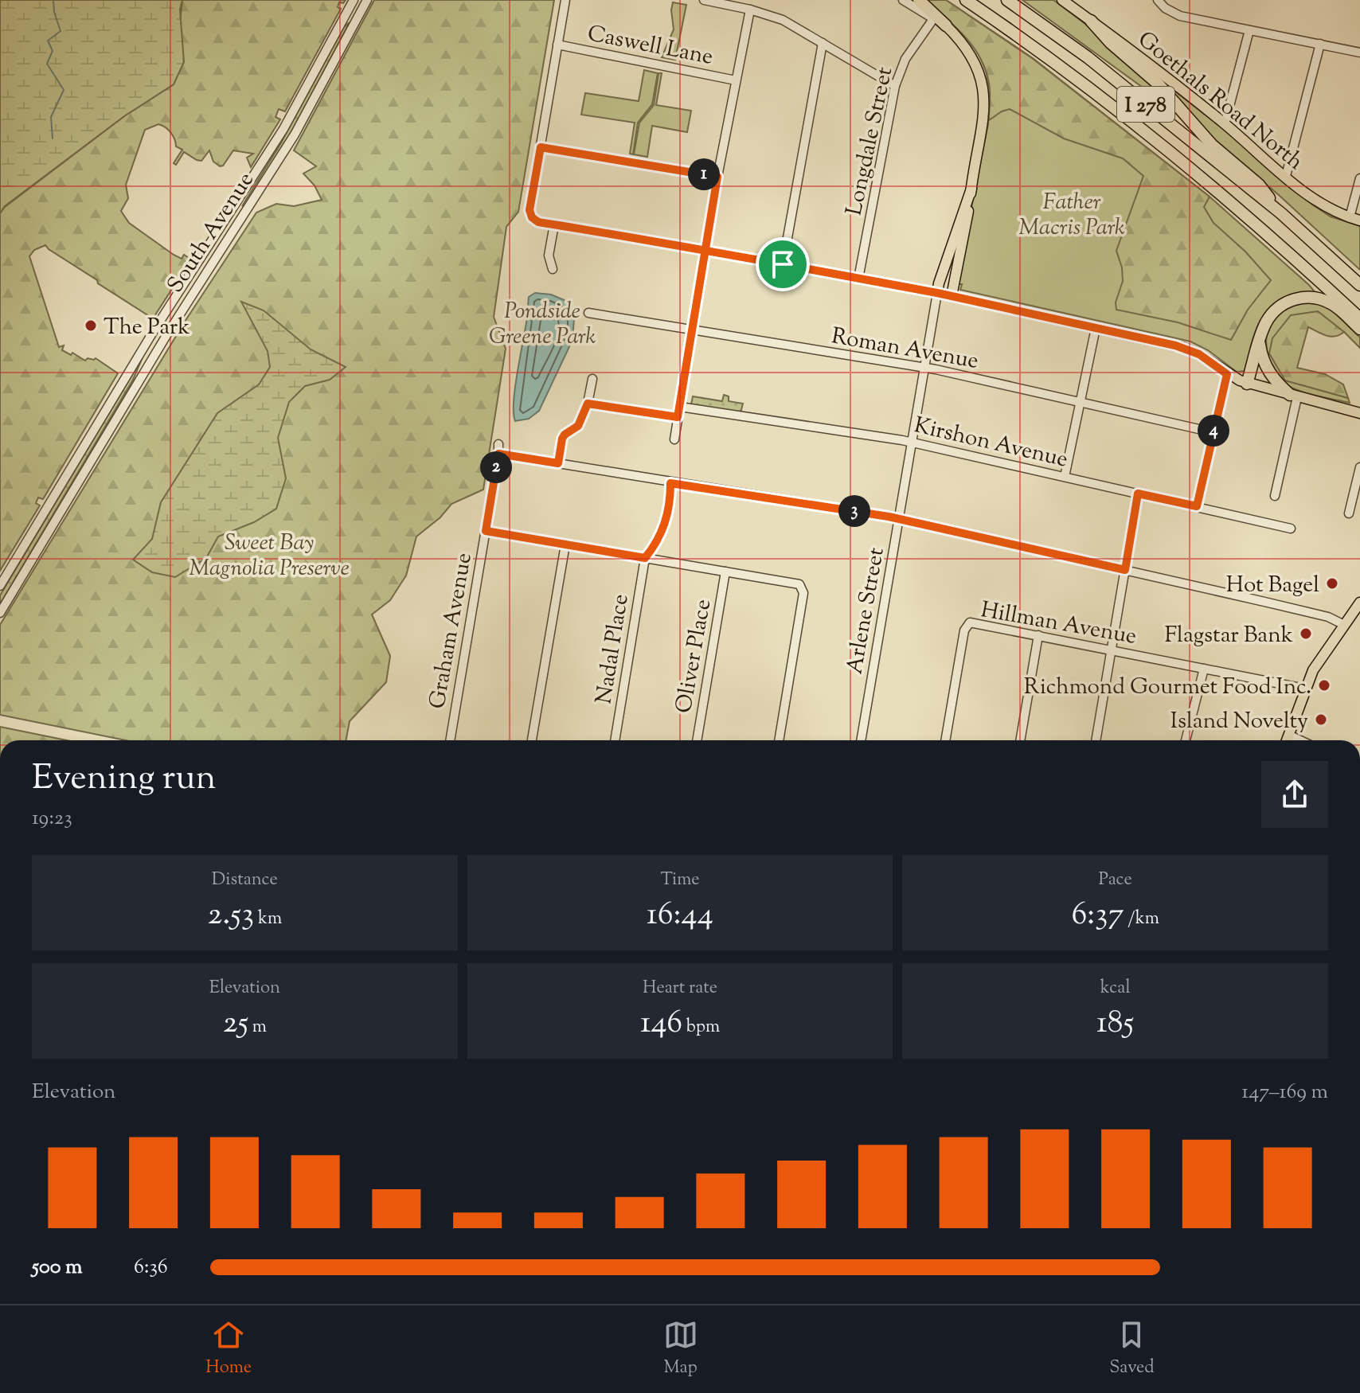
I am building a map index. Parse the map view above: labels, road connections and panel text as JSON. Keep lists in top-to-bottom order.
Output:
{
  "streets": {
    "highway": ["I 278"],
    "main road": ["Goethals Road North"],
    "street": [
      "Caswell Lane",
      "Longdale Street",
      "South Avenue",
      "Roman Avenue",
      "Kirshon Avenue",
      "Arlene Street",
      "Hillman Avenue",
      "Graham Avenue",
      "Nadal Place",
      "Oliver Place"
    ]
  },
  "crossings": [
    ["Roman Avenue", "Arlene Street"],
    ["Kirshon Avenue", "Arlene Street"]
  ],
  "parks": ["Father Macris Park", "Pondside Greene Park", "Sweet Bay Magnolia Preserve"],
  "places": [
    "The Park",
    "Hot Bagel",
    "Flagstar Bank",
    "Richmond Gourmet Food Inc.",
    "Island Novelty"
  ],
  "page": {
    "pins": [
      "1",
      "4",
      "2",
      "3"
    ],
    "heading": ["Evening run", "19:23"],
    "stats": [
      ["Distance", "2.53 km"],
      ["Time", "16:44"],
      ["Pace", "6:37 /km"],
      ["Elevation", "25 m"],
      ["Heart rate", "146 bpm"],
      ["kcal", "185"]
    ],
    "chart": ["Elevation", "147–169 m"],
    "list": [
      {
        "name": "500 m",
        "note": "6:36"
      }
    ],
    "tabs": ["Home", "Map", "Saved"]
  }
}
